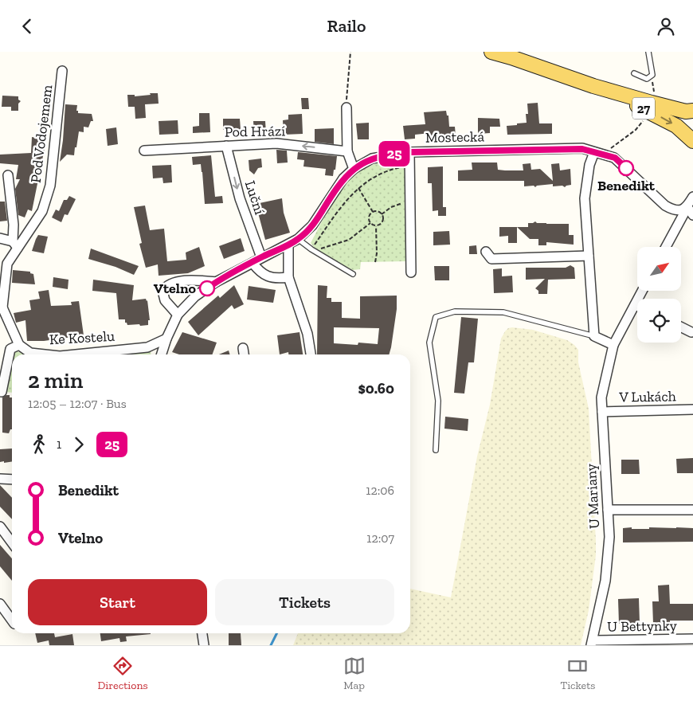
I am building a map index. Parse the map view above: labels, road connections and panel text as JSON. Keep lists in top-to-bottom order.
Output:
{
  "streets": {
    "main road": ["27"],
    "street": [
      "Pod Hrází",
      "Pod Vodojemem",
      "Mostecká",
      "Luční",
      "Ke Kostelu",
      "V Lukách",
      "U Mariany",
      "U Bettynky"
    ]
  },
  "crossings": [
    ["Pod Hrází", "Luční"],
    ["Mostecká", "Luční"],
    ["Mostecká", "Ke Kostelu"],
    ["V Lukách", "U Mariany"],
    ["U Mariany", "U Bettynky"]
  ],
  "one_way": ["Pod Hrází", "Luční"],
  "places": ["Benedikt", "Vtelno"],
  "lines": ["bus line 25"],
  "north": "top right",
  "page": {
    "header": "Railo",
    "on_map": "25",
    "heading": ["2 min", "12:05 – 12:07 · Bus", "$0.60"],
    "legs": ["1", "25"],
    "list": [
      {
        "name": "Benedikt",
        "value": "12:06"
      },
      {
        "name": "Vtelno",
        "value": "12:07"
      }
    ],
    "buttons": ["Start", "Tickets"],
    "tabs": ["Directions", "Map", "Tickets"]
  }
}
